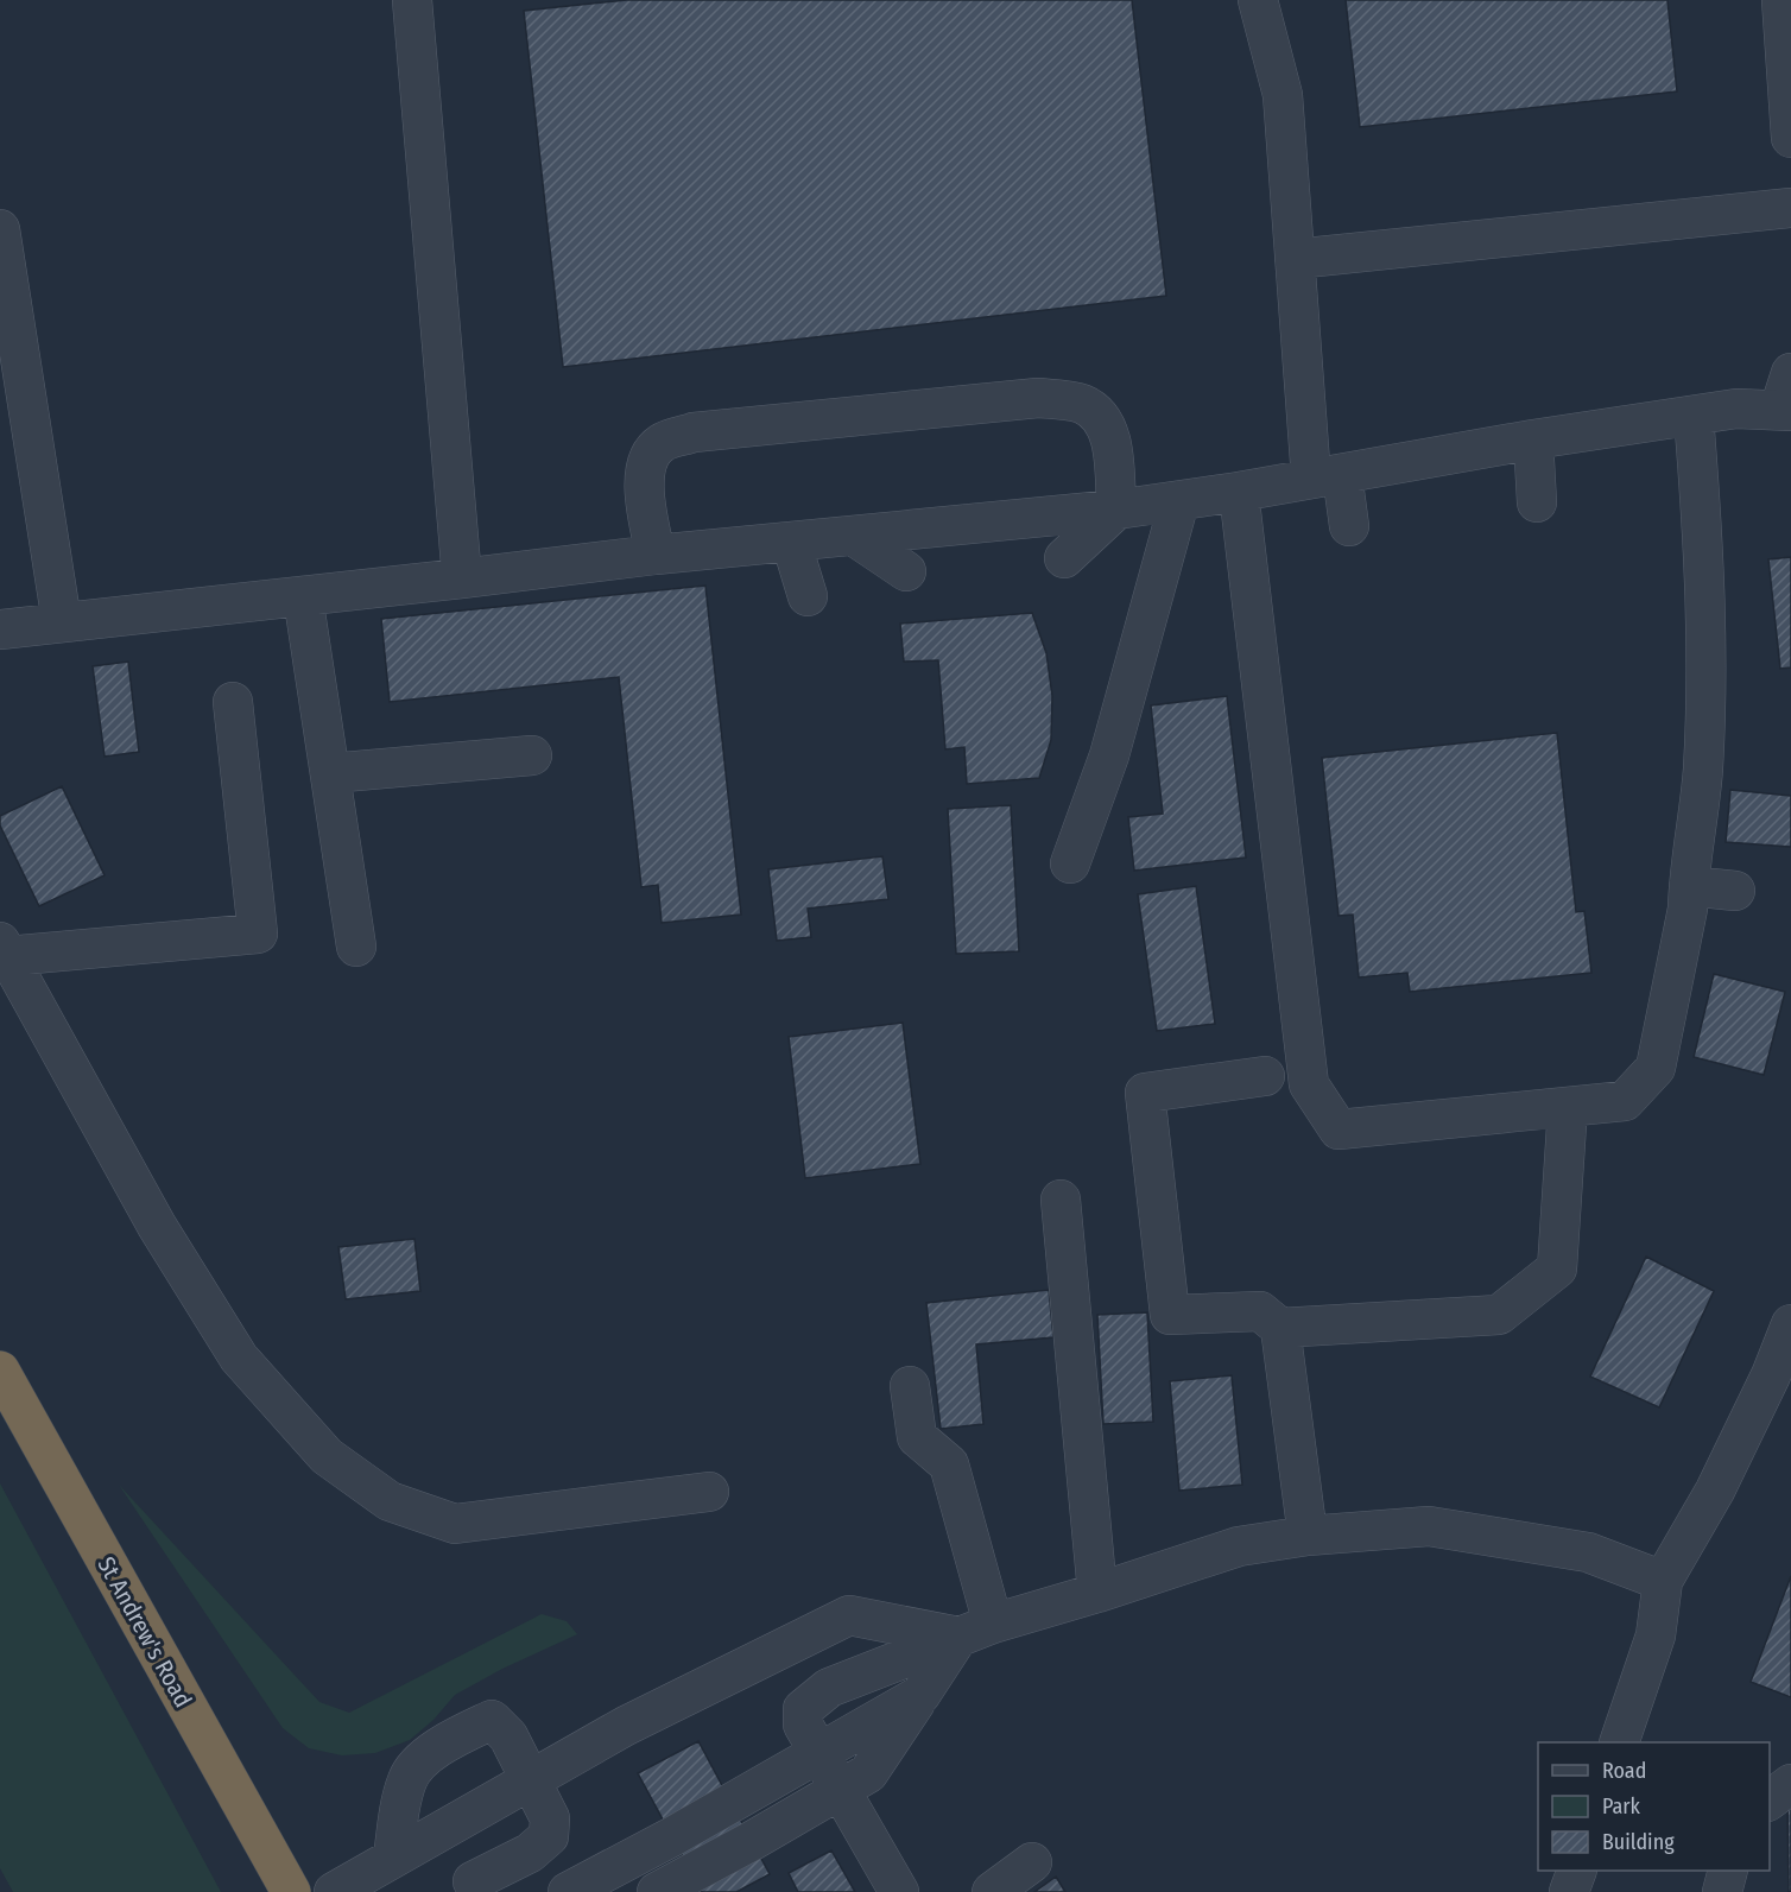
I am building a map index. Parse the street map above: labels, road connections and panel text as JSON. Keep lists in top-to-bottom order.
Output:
{
  "streets": {
    "highway": ["St Andrew's Road"]
  },
  "legend": ["Road", "Park", "Building"]
}
